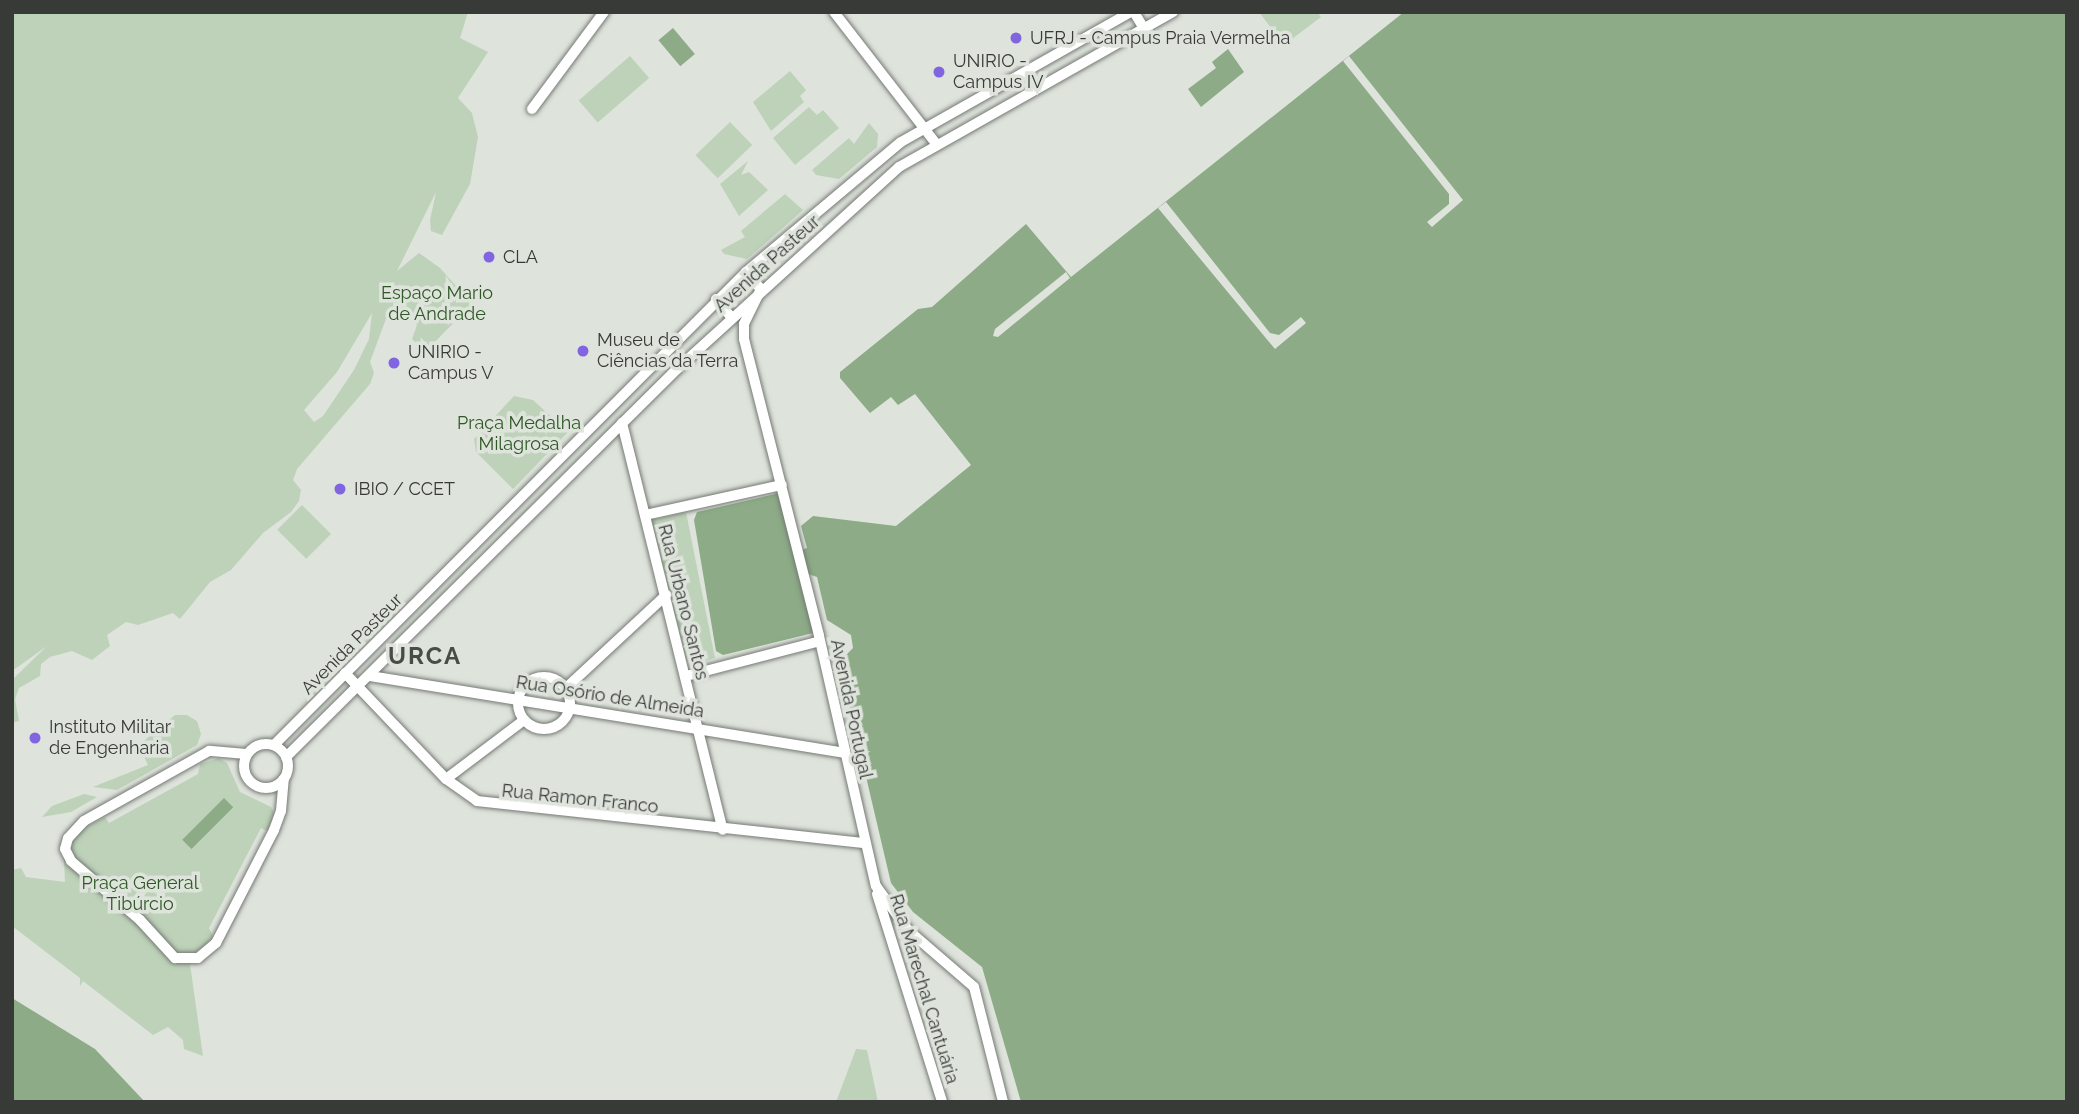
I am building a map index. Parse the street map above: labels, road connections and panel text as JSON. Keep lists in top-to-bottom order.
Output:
{
  "streets": {
    "street": [
      "Avenida Pasteur",
      "Rua Urbano Santos",
      "Rua Osório de Almeida",
      "Avenida Portugal",
      "Rua Ramon Franco",
      "Rua Marechal Cantuária"
    ]
  },
  "crossings": [
    ["Avenida Pasteur", "Rua Urbano Santos"],
    ["Avenida Pasteur", "Rua Osório de Almeida"],
    ["Avenida Pasteur", "Avenida Portugal"],
    ["Avenida Pasteur", "Rua Ramon Franco"],
    ["Rua Urbano Santos", "Rua Osório de Almeida"],
    ["Rua Urbano Santos", "Rua Ramon Franco"],
    ["Rua Osório de Almeida", "Avenida Portugal"],
    ["Avenida Portugal", "Rua Ramon Franco"],
    ["Avenida Portugal", "Rua Marechal Cantuária"]
  ],
  "districts": ["URCA"],
  "parks": ["Espaço Mario de Andrade", "Praça Medalha Milagrosa", "Praça General Tibúrcio"],
  "places": [
    "UFRJ - Campus Praia Vermelha",
    "UNIRIO - Campus IV",
    "CLA",
    "Museu de Ciências da Terra",
    "UNIRIO - Campus V",
    "IBIO / CCET",
    "Instituto Militar de Engenharia"
  ]
}
